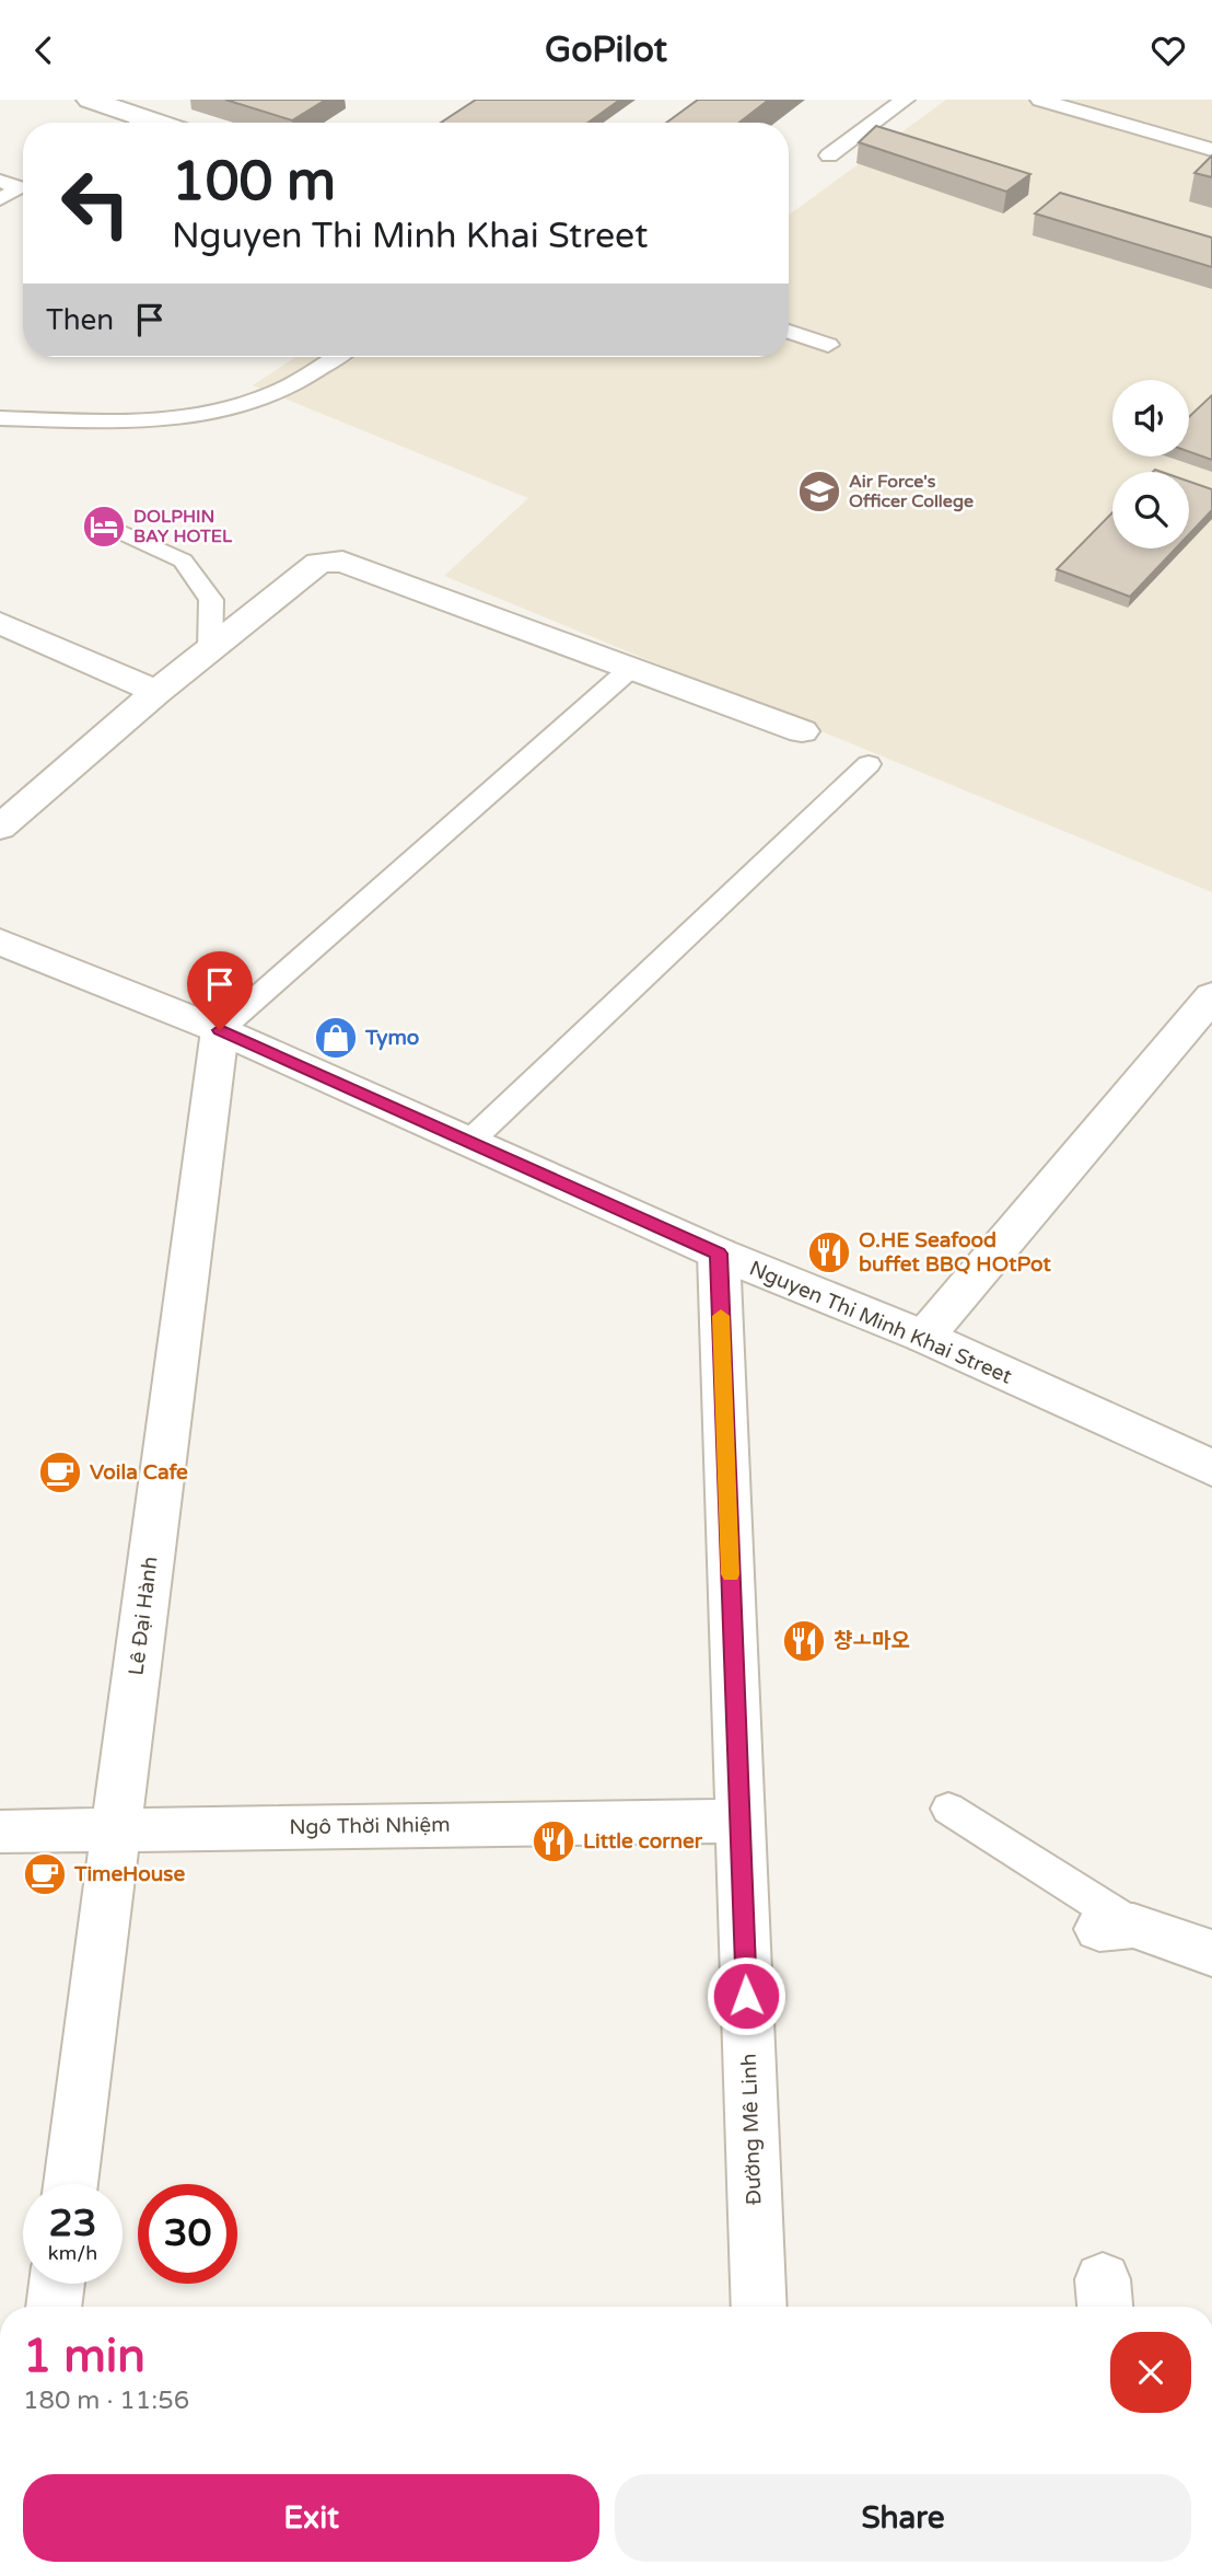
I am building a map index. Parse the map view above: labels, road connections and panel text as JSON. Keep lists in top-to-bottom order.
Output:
{
  "streets": {
    "street": [
      "Nguyen Thi Minh Khai Street",
      "Lê Đại Hành",
      "Ngô Thời Nhiệm",
      "Đường Mê Linh"
    ]
  },
  "crossings": [
    ["Nguyen Thi Minh Khai Street", "Lê Đại Hành"],
    ["Nguyen Thi Minh Khai Street", "Đường Mê Linh"],
    ["Lê Đại Hành", "Ngô Thời Nhiệm"],
    ["Ngô Thời Nhiệm", "Đường Mê Linh"]
  ],
  "places": {
    "school or university": ["Air Force's Officer College"],
    "hotel": ["DOLPHIN BAY HOTEL"],
    "shop": ["Tymo"],
    "restaurant": ["O.HE Seafood buffet BBQ HOtPot", "챵ㅗ마오", "Little corner"],
    "cafe": ["Voila Cafe", "TimeHouse"]
  },
  "page": {
    "header": "GoPilot",
    "turn": ["100 m", "Nguyen Thi Minh Khai Street"],
    "then": "Then",
    "speed": "23 km/h",
    "limit": "30",
    "heading": ["1 min", "180 m · 11:56"],
    "buttons": ["Exit", "Share"]
  }
}
